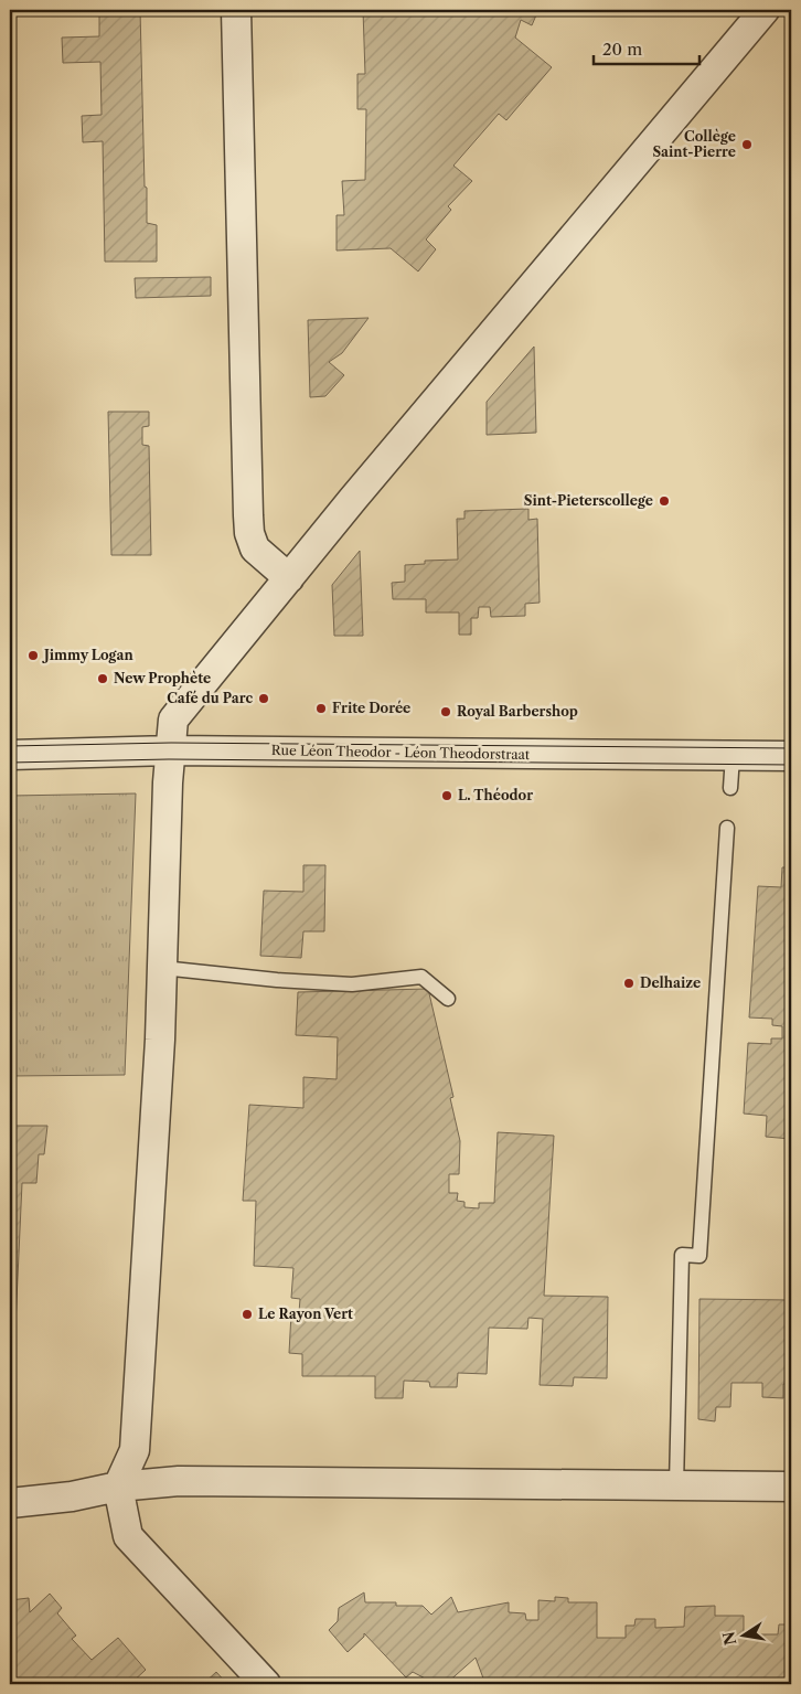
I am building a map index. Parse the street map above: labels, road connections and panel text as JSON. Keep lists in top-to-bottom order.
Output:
{
  "streets": {
    "street": ["Rue Léon Theodor - Léon Theodorstraat"]
  },
  "places": [
    "Collège Saint-Pierre",
    "Sint-Pieterscollege",
    "Jimmy Logan",
    "New Prophète",
    "Café du Parc",
    "Frite Dorée",
    "Royal Barbershop",
    "L. Théodor",
    "Delhaize",
    "Le Rayon Vert"
  ],
  "scale_bar": "20 m",
  "north": "left"
}
